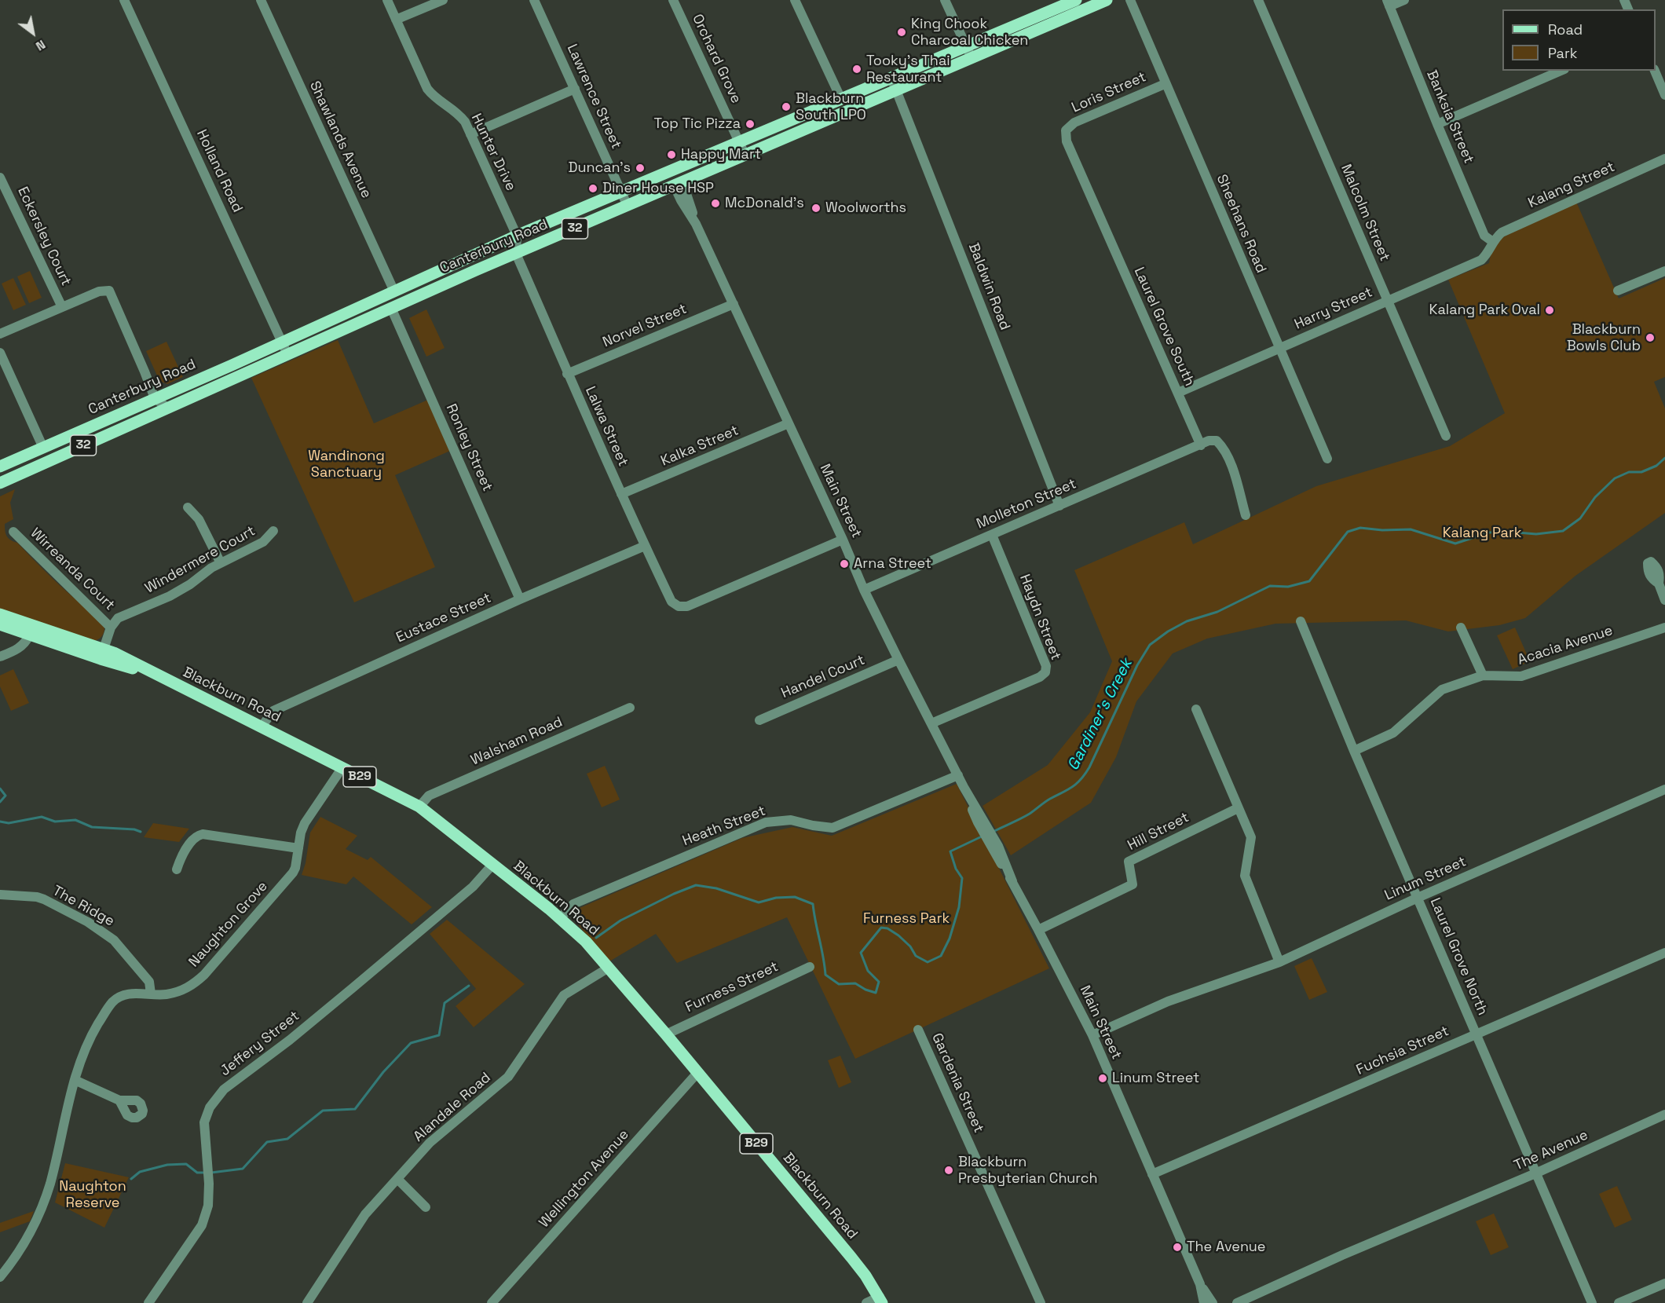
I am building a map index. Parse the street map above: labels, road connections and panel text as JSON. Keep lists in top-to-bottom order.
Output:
{
  "streets": {
    "main road": [
      "32",
      "Canterbury Road",
      "Blackburn Road",
      "B29"
    ],
    "street": [
      "Orchard Grove",
      "Loris Street",
      "Lawrence Street",
      "Banksia Street",
      "Shawlands Avenue",
      "Hunter Drive",
      "Holland Road",
      "Kalang Street",
      "Malcolm Street",
      "Sheehans Road",
      "Eckersley Court",
      "Baldwin Road",
      "Harry Street",
      "Norvel Street",
      "Laurel Grove South",
      "Lalwa Street",
      "Kalka Street",
      "Ronley Street",
      "Main Street",
      "Molleton Street",
      "Windermere Court",
      "Wirreanda Court",
      "Haydn Street",
      "Eustace Street",
      "Acacia Avenue",
      "Handel Court",
      "Walsham Road",
      "Heath Street",
      "Hill Street",
      "Linum Street",
      "The Ridge",
      "Naughton Grove",
      "Laurel Grove North",
      "Furness Street",
      "Jeffery Street",
      "Fuchsia Street",
      "Gardenia Street",
      "Alandale Road",
      "The Avenue",
      "Wellington Avenue"
    ]
  },
  "crossings": [
    ["Orchard Grove", "Canterbury Road"],
    ["Loris Street", "Sheehans Road"],
    ["Loris Street", "Laurel Grove South"],
    ["Lawrence Street", "Canterbury Road"],
    ["Banksia Street", "Kalang Street"],
    ["Banksia Street", "Harry Street"],
    ["Shawlands Avenue", "Canterbury Road"],
    ["Hunter Drive", "Canterbury Road"],
    ["Hunter Drive", "Lalwa Street"],
    ["Holland Road", "Canterbury Road"],
    ["Kalang Street", "Harry Street"],
    ["Malcolm Street", "Harry Street"],
    ["Sheehans Road", "Harry Street"],
    ["Canterbury Road", "Baldwin Road"],
    ["Canterbury Road", "Lalwa Street"],
    ["Canterbury Road", "Ronley Street"],
    ["Canterbury Road", "Main Street"],
    ["Baldwin Road", "Molleton Street"],
    ["Harry Street", "Laurel Grove South"],
    ["Norvel Street", "Lalwa Street"],
    ["Norvel Street", "Main Street"],
    ["Laurel Grove South", "Molleton Street"],
    ["Lalwa Street", "Kalka Street"],
    ["Lalwa Street", "Main Street"],
    ["Lalwa Street", "Eustace Street"],
    ["Kalka Street", "Main Street"],
    ["Ronley Street", "Eustace Street"],
    ["Main Street", "Molleton Street"],
    ["Main Street", "Haydn Street"],
    ["Main Street", "Handel Court"],
    ["Main Street", "Heath Street"],
    ["Main Street", "Hill Street"],
    ["Main Street", "Linum Street"],
    ["Main Street", "Fuchsia Street"],
    ["Molleton Street", "Haydn Street"],
    ["Windermere Court", "Wirreanda Court"],
    ["Eustace Street", "Blackburn Road"],
    ["Acacia Avenue", "Laurel Grove North"],
    ["Blackburn Road", "Walsham Road"],
    ["Blackburn Road", "Heath Street"],
    ["Blackburn Road", "Naughton Grove"],
    ["Blackburn Road", "Furness Street"],
    ["Blackburn Road", "Jeffery Street"],
    ["Blackburn Road", "Alandale Road"],
    ["Blackburn Road", "Wellington Avenue"],
    ["Linum Street", "Laurel Grove North"],
    ["The Ridge", "Naughton Grove"],
    ["Laurel Grove North", "Fuchsia Street"],
    ["Laurel Grove North", "The Avenue"]
  ],
  "water": ["Gardiner's Creek"],
  "parks": [
    "Wandinong Sanctuary",
    "Kalang Park",
    "Furness Park",
    "Naughton Reserve"
  ],
  "places": [
    "King Chook Charcoal Chicken",
    "Tooky's Thai Restaurant",
    "Blackburn South LPO",
    "Top Tic Pizza",
    "Happy Mart",
    "Duncan's",
    "Diner House HSP",
    "McDonald's",
    "Woolworths",
    "Kalang Park Oval",
    "Blackburn Bowls Club",
    "Arna Street",
    "Linum Street",
    "Blackburn Presbyterian Church",
    "The Avenue"
  ],
  "legend": ["Road", "Park"],
  "north": "bottom right"
}
